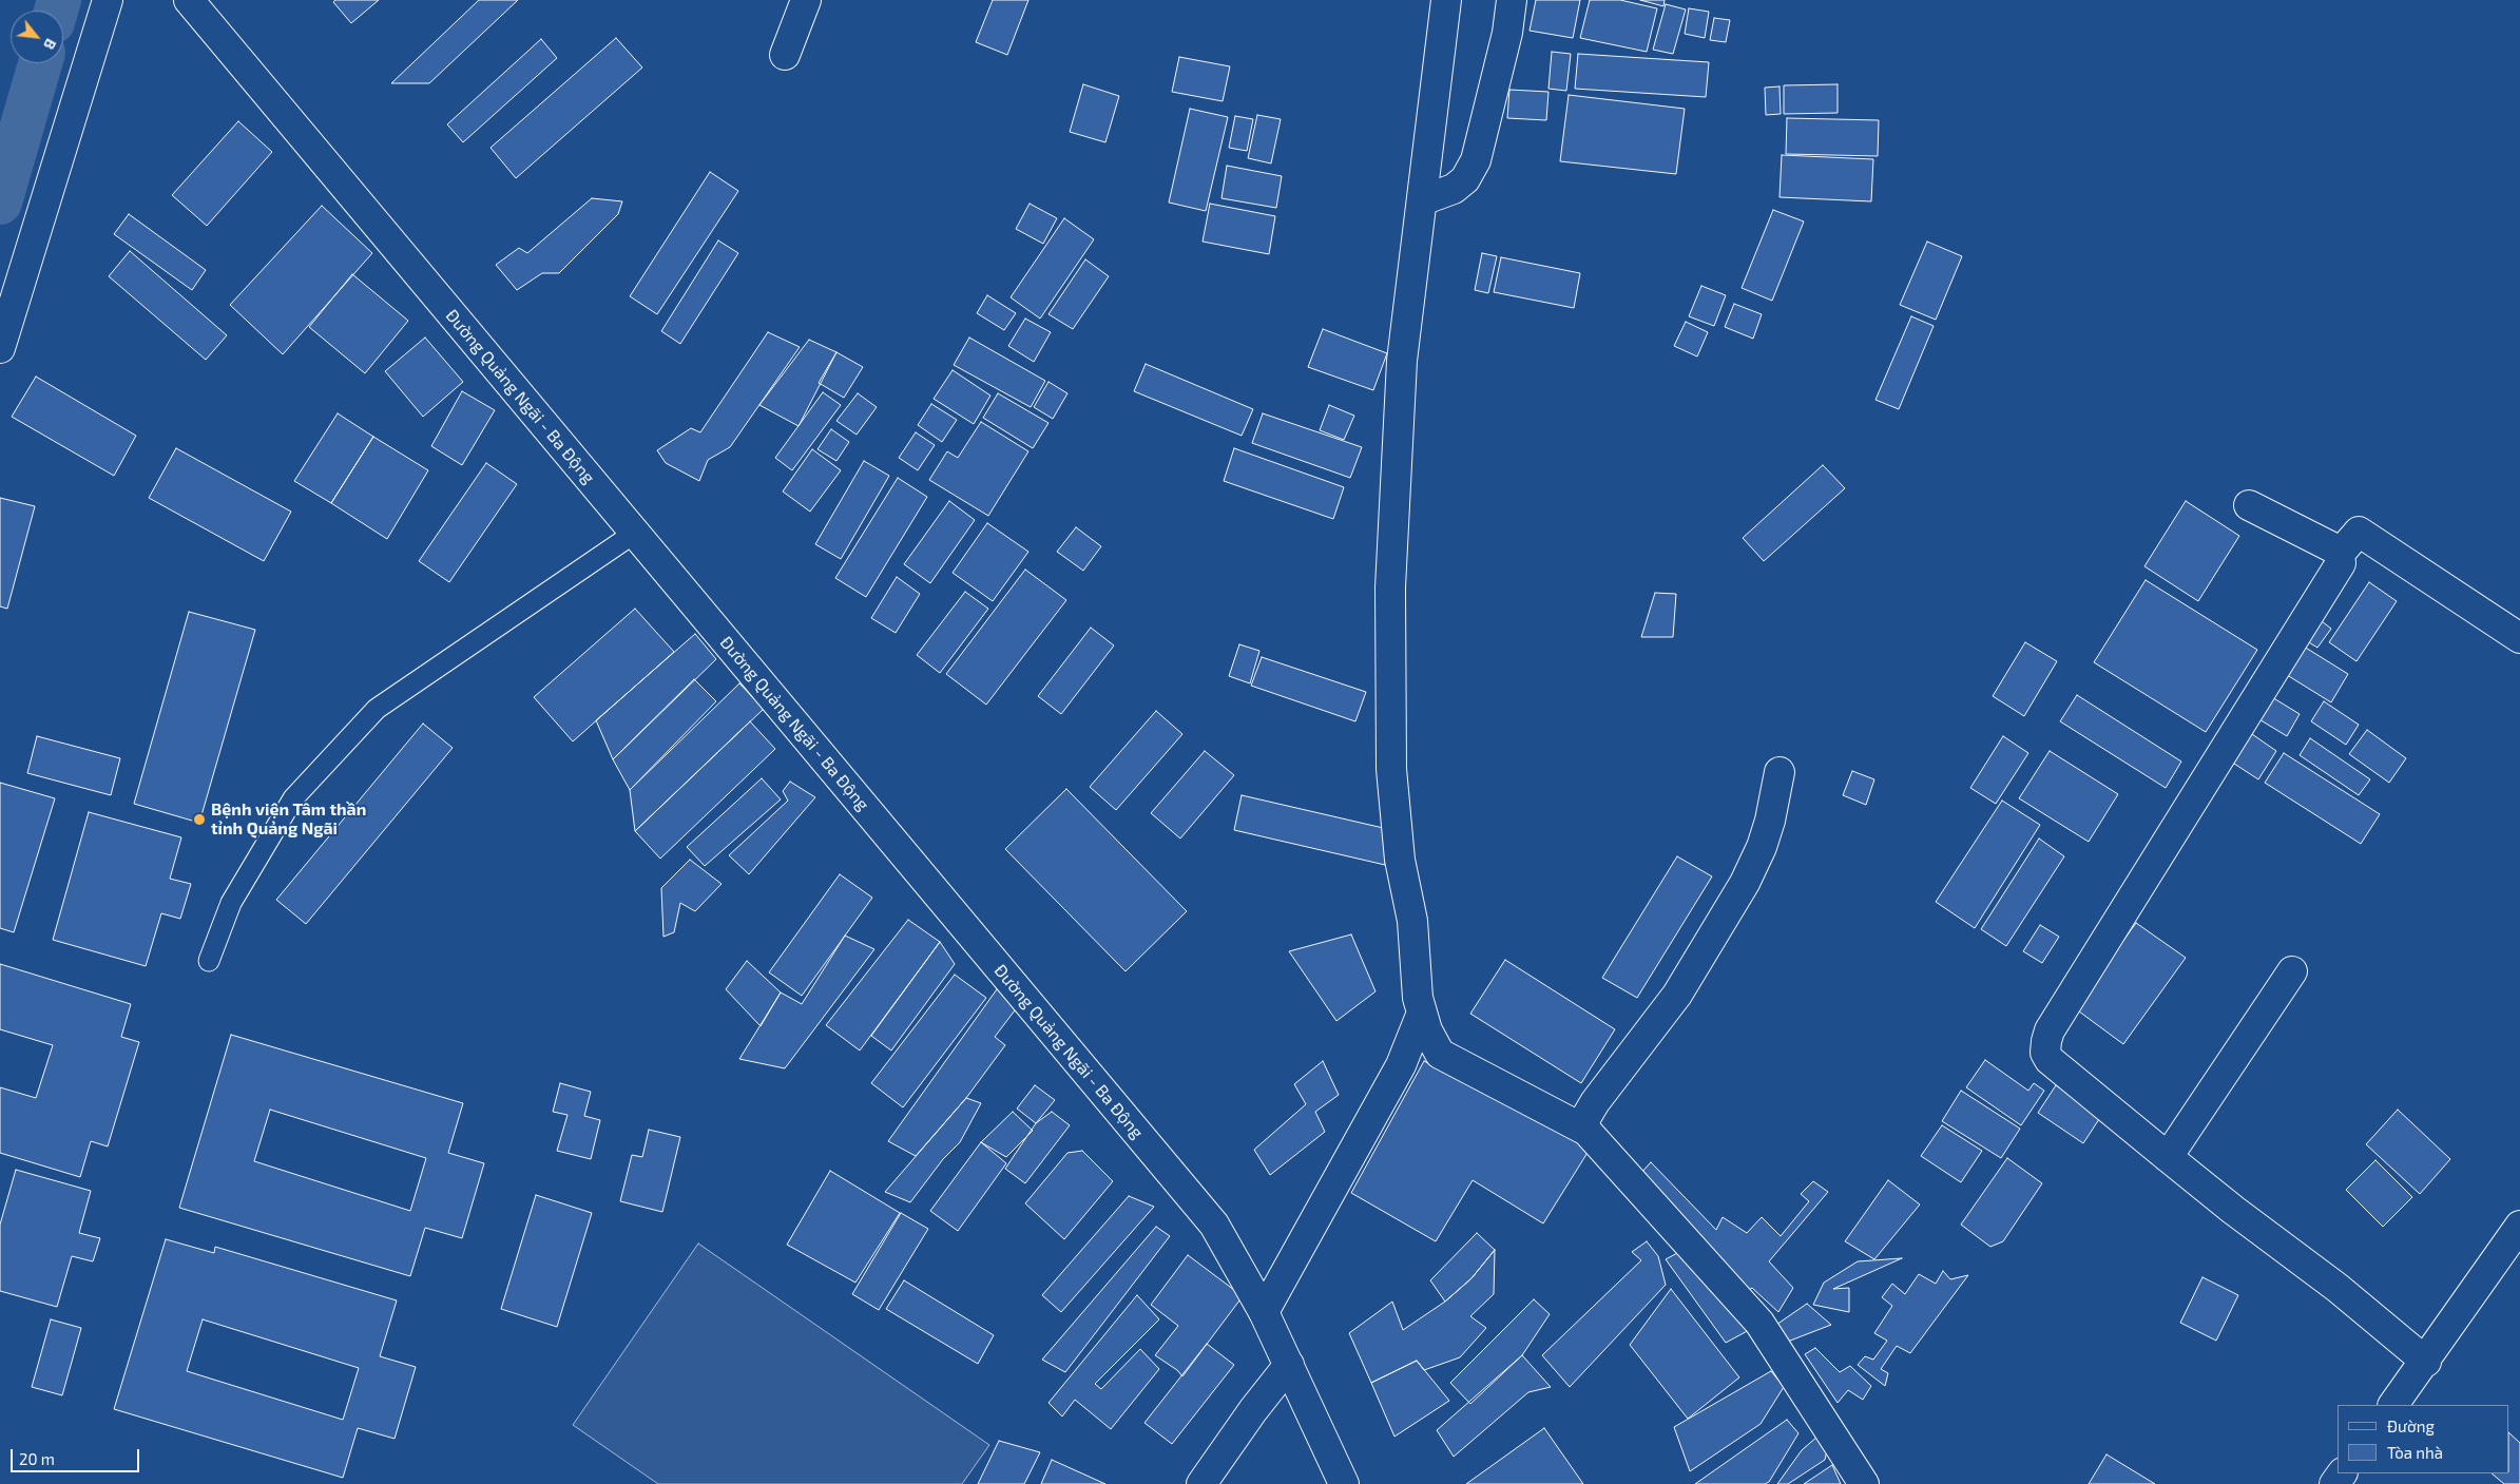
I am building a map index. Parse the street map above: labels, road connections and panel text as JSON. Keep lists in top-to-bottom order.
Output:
{
  "streets": {
    "street": ["Đường Quảng Ngãi - Ba Động"]
  },
  "places": ["Bệnh viện Tâm thần tỉnh Quảng Ngãi"],
  "legend": ["Đường", "Tòa nhà"],
  "scale_bar": "20 m",
  "north": "bottom right"
}
